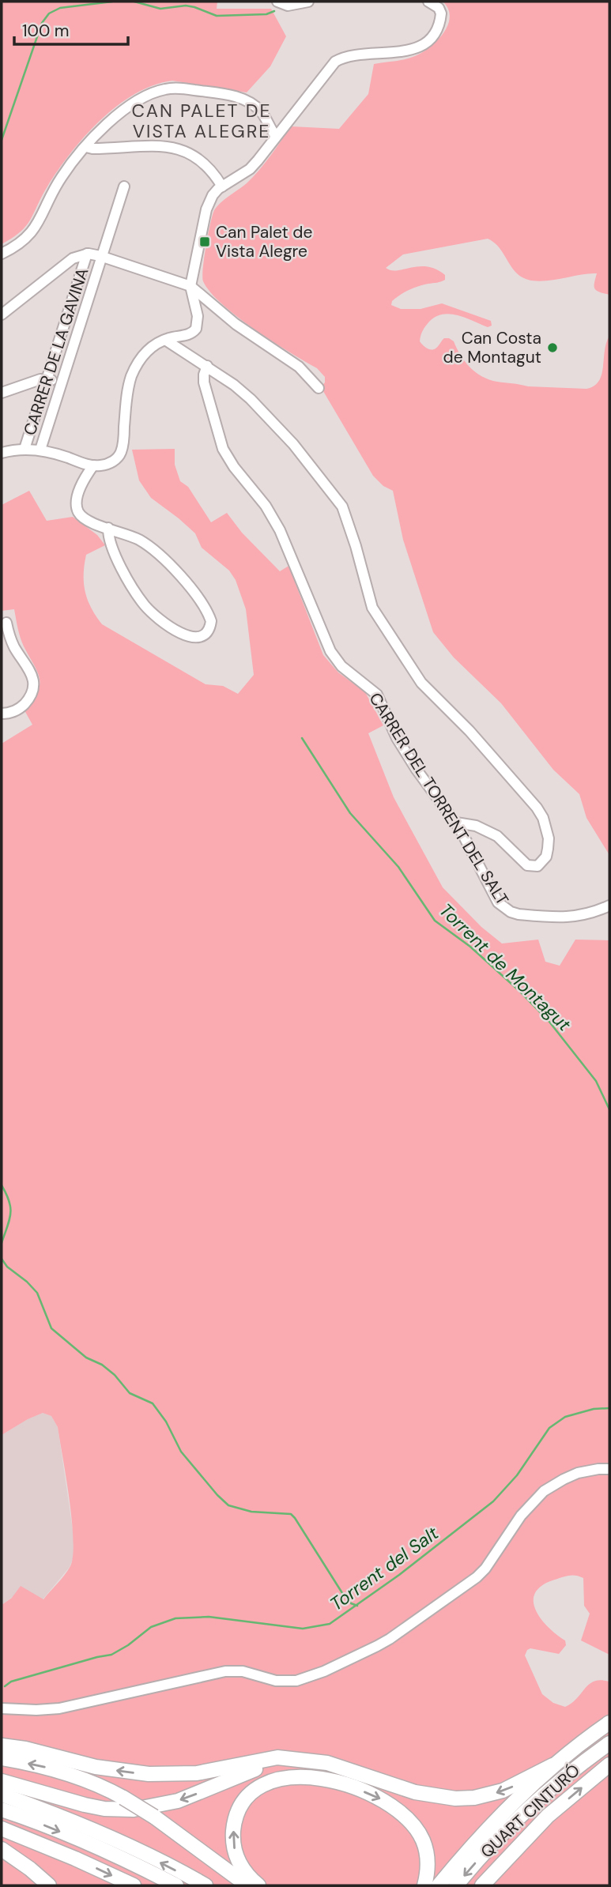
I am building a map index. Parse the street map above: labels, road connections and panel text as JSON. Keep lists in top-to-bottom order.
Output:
{
  "streets": {
    "highway": ["QUART CINTURÓ"],
    "street": ["CARRER DE LA GAVINA", "CARRER DEL TORRENT DEL SALT"]
  },
  "districts": ["CAN PALET DE VISTA ALEGRE"],
  "water": ["Torrent de Montagut", "Torrent del Salt"],
  "places": {
    "transit": ["Can Palet de Vista Alegre"],
    "other": ["Can Costa de Montagut"]
  },
  "scale_bar": "100 m"
}
